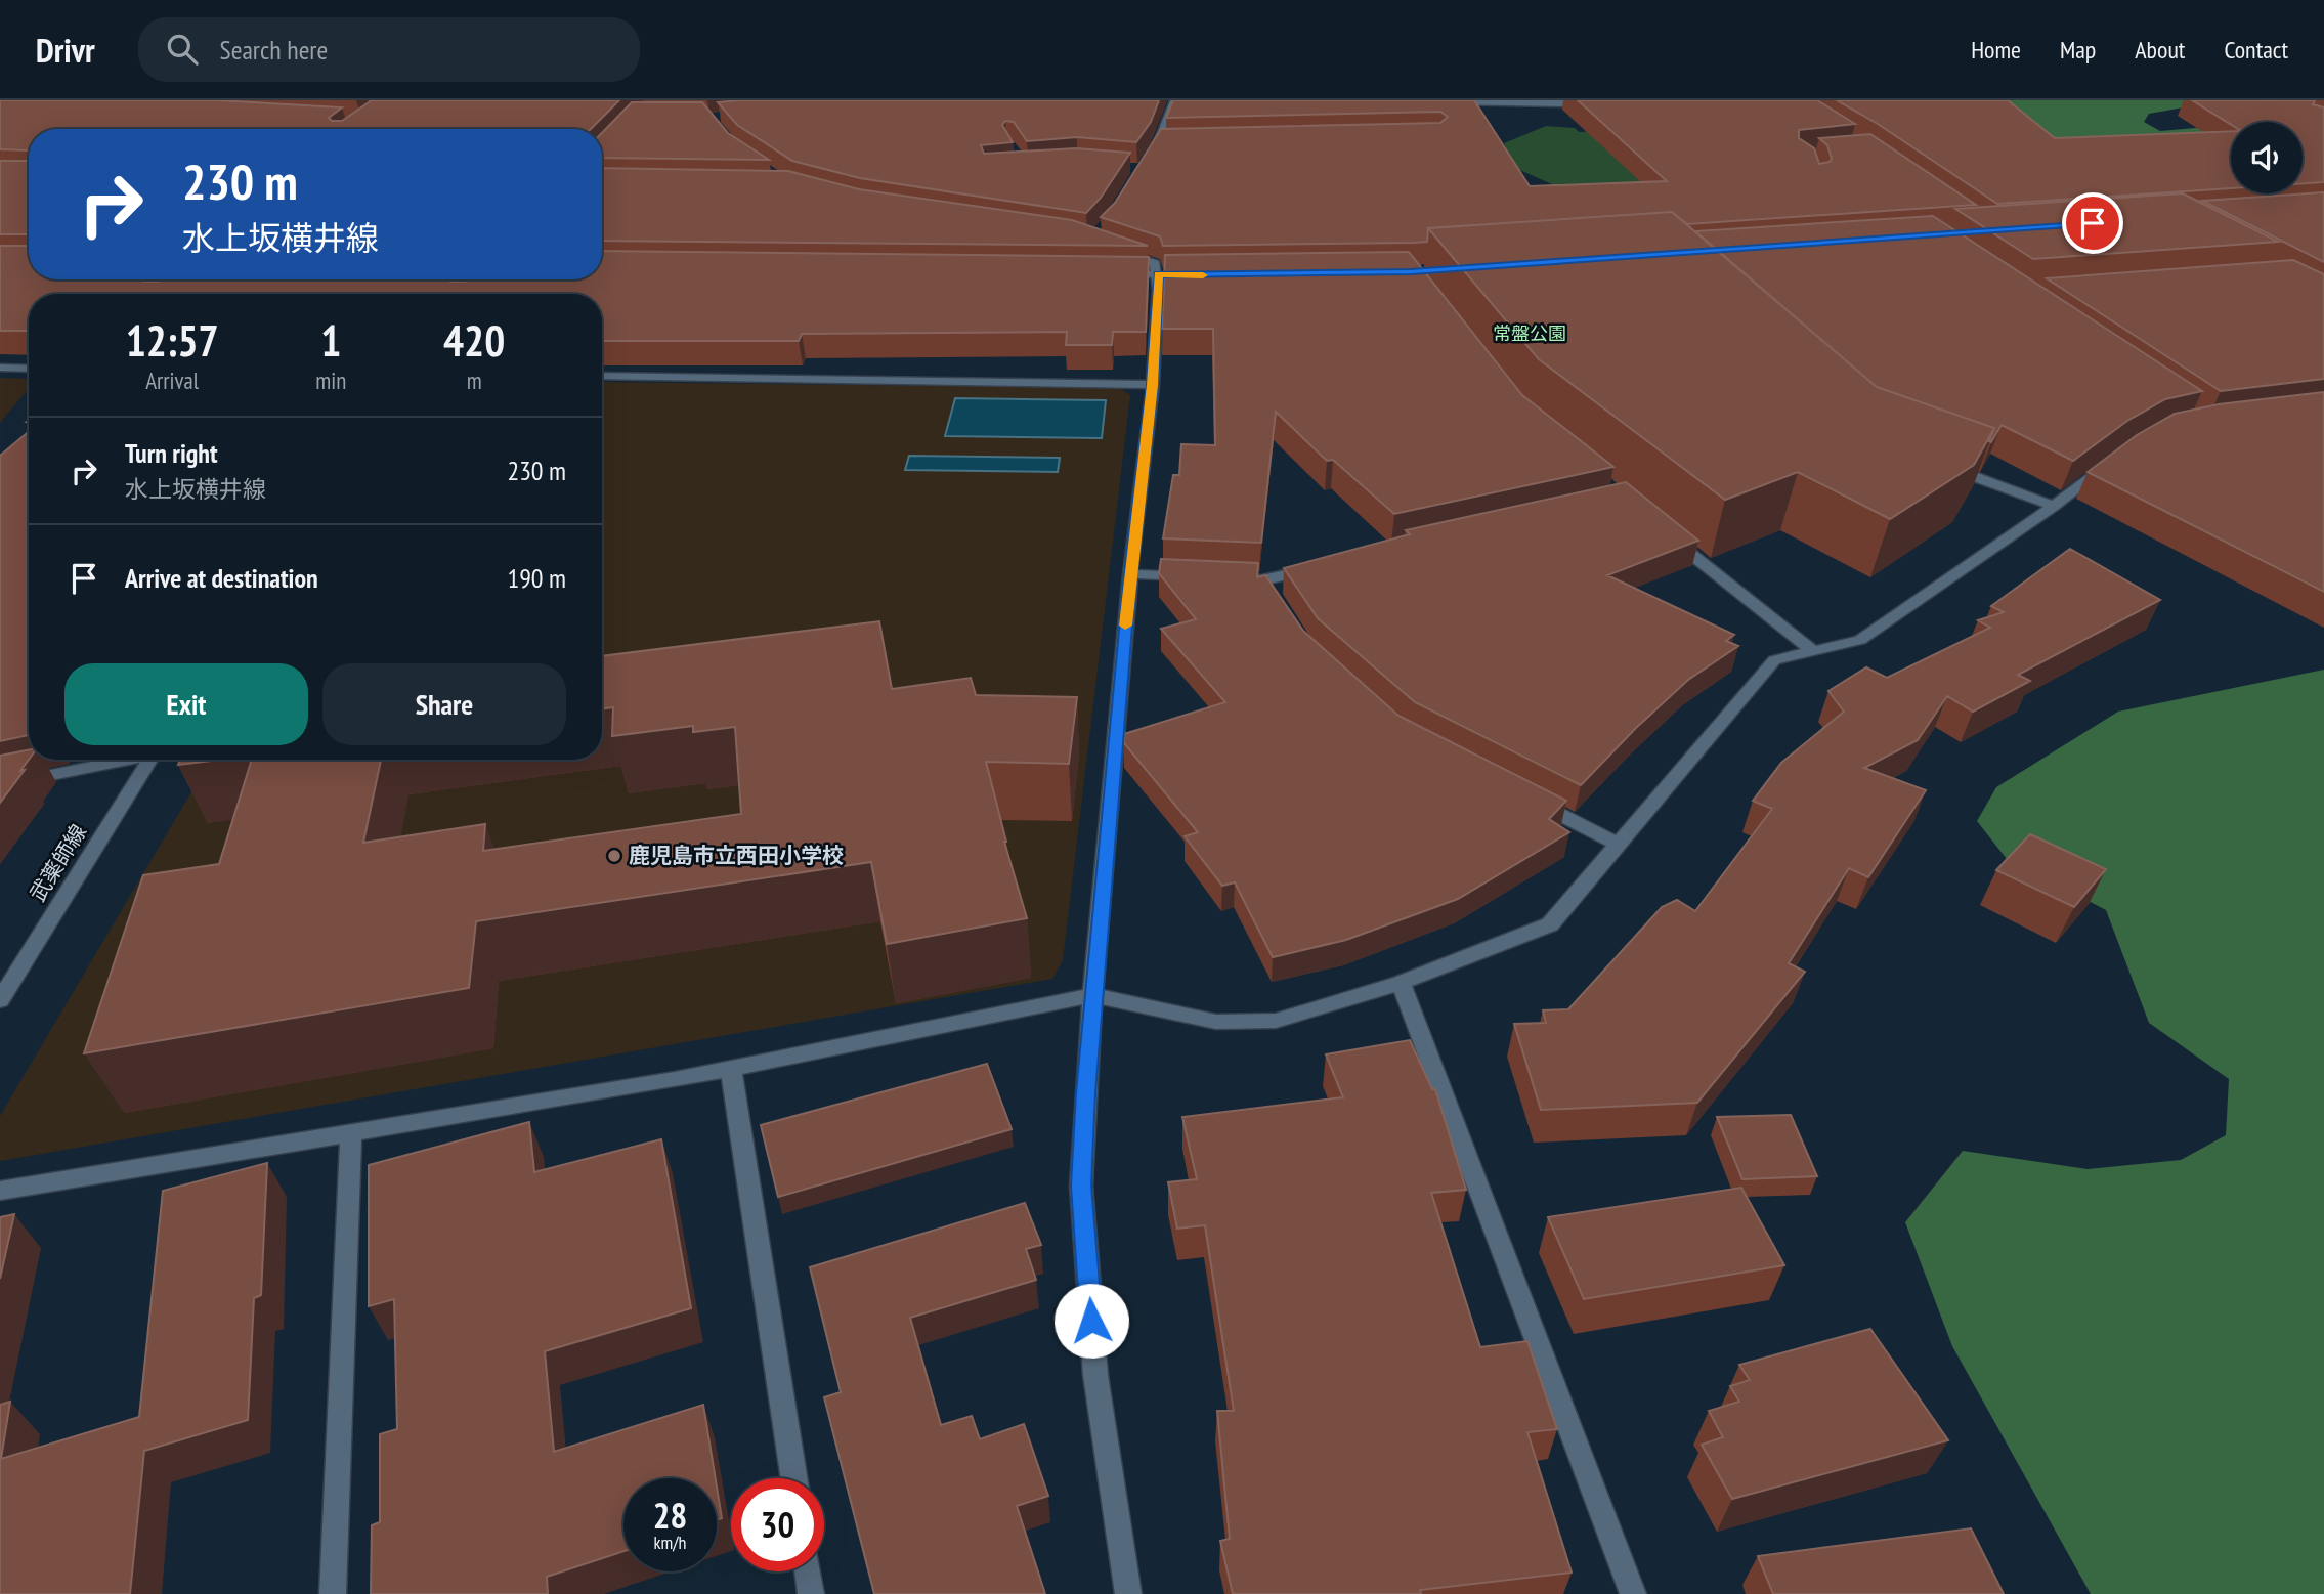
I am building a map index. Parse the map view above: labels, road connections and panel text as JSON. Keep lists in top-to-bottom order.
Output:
{
  "streets": {
    "street": ["武薬師線"]
  },
  "parks": ["常盤公園"],
  "places": ["鹿児島市立西田小学校"],
  "page": {
    "header": "Drivr",
    "search": "Search here",
    "nav": [
      "Home",
      "Map",
      "About",
      "Contact"
    ],
    "turn": ["230 m", "水上坂横井線"],
    "eta": [
      "12:57",
      "Arrival",
      "1",
      "min",
      "420",
      "m"
    ],
    "list": [
      {
        "name": "Turn right",
        "note": "水上坂横井線",
        "value": "230 m"
      },
      {
        "name": "Arrive at destination",
        "value": "190 m"
      }
    ],
    "buttons": ["Exit", "Share"],
    "speed": "28 km/h",
    "limit": "30"
  }
}
